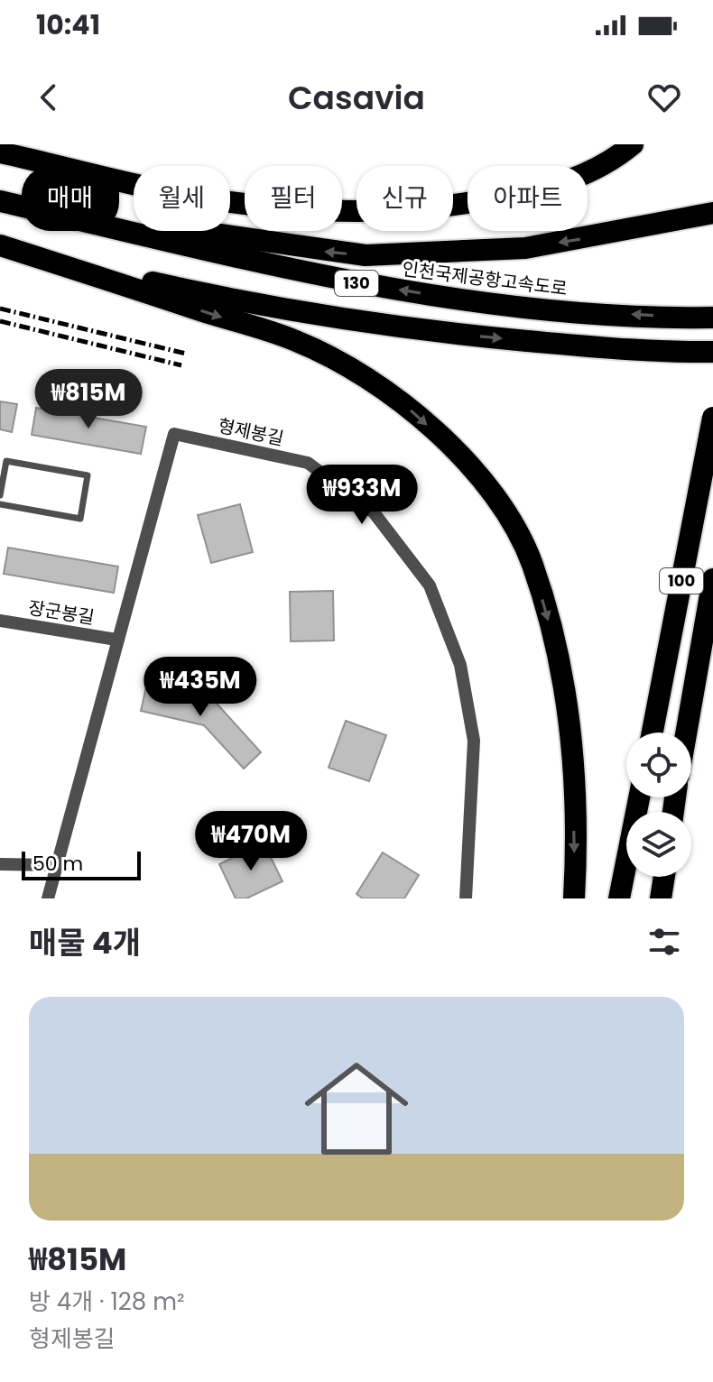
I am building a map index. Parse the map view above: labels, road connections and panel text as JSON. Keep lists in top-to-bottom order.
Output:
{
  "streets": {
    "highway": ["인천국제공항고속도로", "130", "100"],
    "street": ["형제봉길", "장군봉길"]
  },
  "crossings": [
    ["형제봉길", "장군봉길"]
  ],
  "scale_bar": "50 m",
  "page": {
    "status": "10:41",
    "header": "Casavia",
    "chip": [
      "매매",
      "월세",
      "필터",
      "신규",
      "아파트"
    ],
    "price": [
      "₩815M",
      "₩933M",
      "₩435M",
      "₩470M"
    ],
    "scale": "50 m",
    "heading": "매물 4개",
    "list": [
      {
        "name": "₩815M",
        "note": "방 4개 · 128 m² · 형제봉길"
      }
    ]
  }
}
